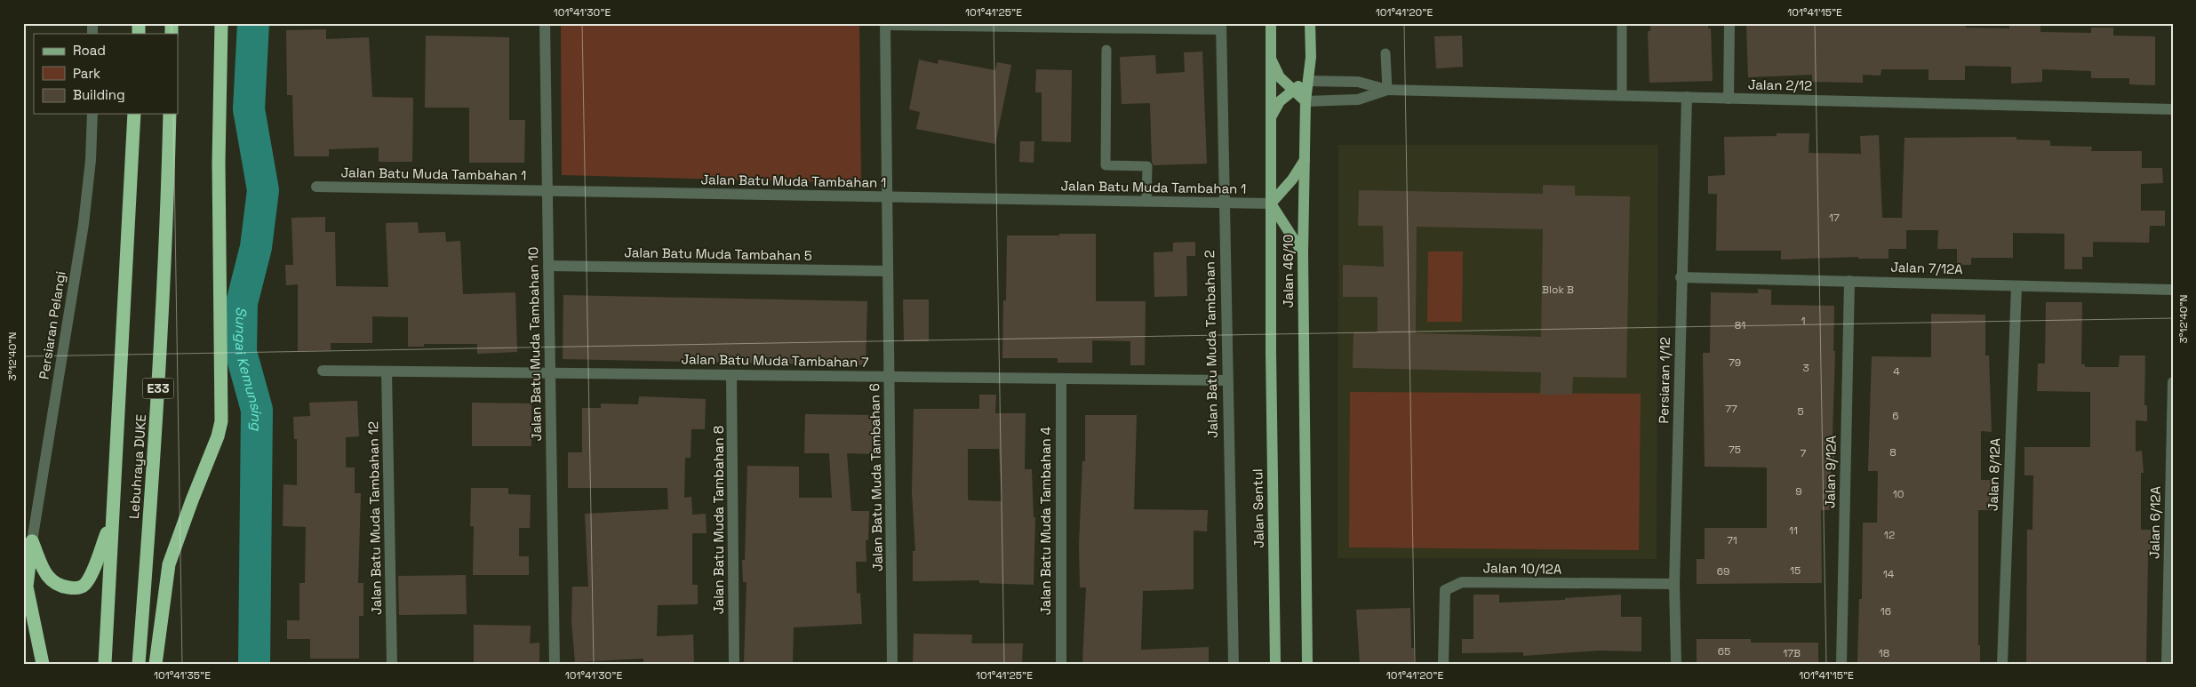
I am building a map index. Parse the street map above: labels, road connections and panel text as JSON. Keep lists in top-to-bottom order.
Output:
{
  "streets": {
    "highway": ["E33", "Lebuhraya DUKE"],
    "main road": ["Jalan 46/10", "Jalan Sentul"],
    "street": [
      "Jalan 2/12",
      "Jalan Batu Muda Tambahan 1",
      "Jalan Batu Muda Tambahan 5",
      "Jalan 7/12A",
      "Persiaran Pelangi",
      "Jalan Batu Muda Tambahan 10",
      "Jalan Batu Muda Tambahan 2",
      "Jalan Batu Muda Tambahan 7",
      "Persiaran 1/12",
      "Jalan 9/12A",
      "Jalan 8/12A",
      "Jalan Batu Muda Tambahan 6",
      "Jalan Batu Muda Tambahan 12",
      "Jalan Batu Muda Tambahan 8",
      "Jalan Batu Muda Tambahan 4",
      "Jalan 6/12A",
      "Jalan 10/12A"
    ]
  },
  "crossings": [
    ["Jalan 2/12", "Jalan 46/10"],
    ["Jalan 2/12", "Persiaran 1/12"],
    ["Jalan Batu Muda Tambahan 1", "Jalan 46/10"],
    ["Jalan Batu Muda Tambahan 1", "Jalan Batu Muda Tambahan 10"],
    ["Jalan Batu Muda Tambahan 1", "Jalan Batu Muda Tambahan 2"],
    ["Jalan Batu Muda Tambahan 1", "Jalan Batu Muda Tambahan 6"],
    ["Jalan Batu Muda Tambahan 5", "Jalan Batu Muda Tambahan 10"],
    ["Jalan Batu Muda Tambahan 5", "Jalan Batu Muda Tambahan 6"],
    ["Jalan 7/12A", "Persiaran 1/12"],
    ["Jalan 7/12A", "Jalan 9/12A"],
    ["Jalan 7/12A", "Jalan 8/12A"],
    ["Jalan 46/10", "Jalan Sentul"],
    ["Jalan Batu Muda Tambahan 10", "Jalan Batu Muda Tambahan 7"],
    ["Jalan Batu Muda Tambahan 2", "Jalan Batu Muda Tambahan 7"],
    ["Jalan Batu Muda Tambahan 7", "Jalan Batu Muda Tambahan 6"],
    ["Jalan Batu Muda Tambahan 7", "Jalan Batu Muda Tambahan 12"],
    ["Jalan Batu Muda Tambahan 7", "Jalan Batu Muda Tambahan 8"],
    ["Jalan Batu Muda Tambahan 7", "Jalan Batu Muda Tambahan 4"],
    ["Persiaran 1/12", "Jalan 10/12A"]
  ],
  "water": ["Sungai Kemunsing"],
  "house_numbers": [
    "17",
    "Blok B",
    "1",
    "81",
    "79",
    "3",
    "4",
    "77",
    "5",
    "6",
    "75",
    "8",
    "7",
    "9",
    "10",
    "11",
    "12",
    "71",
    "15",
    "69",
    "14",
    "16",
    "65",
    "17B",
    "18"
  ],
  "legend": ["Road", "Park", "Building"],
  "coordinates": [
    "101°41'30\"E",
    "101°41'25\"E",
    "101°41'20\"E",
    "101°41'15\"E",
    "3°12'40\"N",
    "101°41'35\"E"
  ]
}
